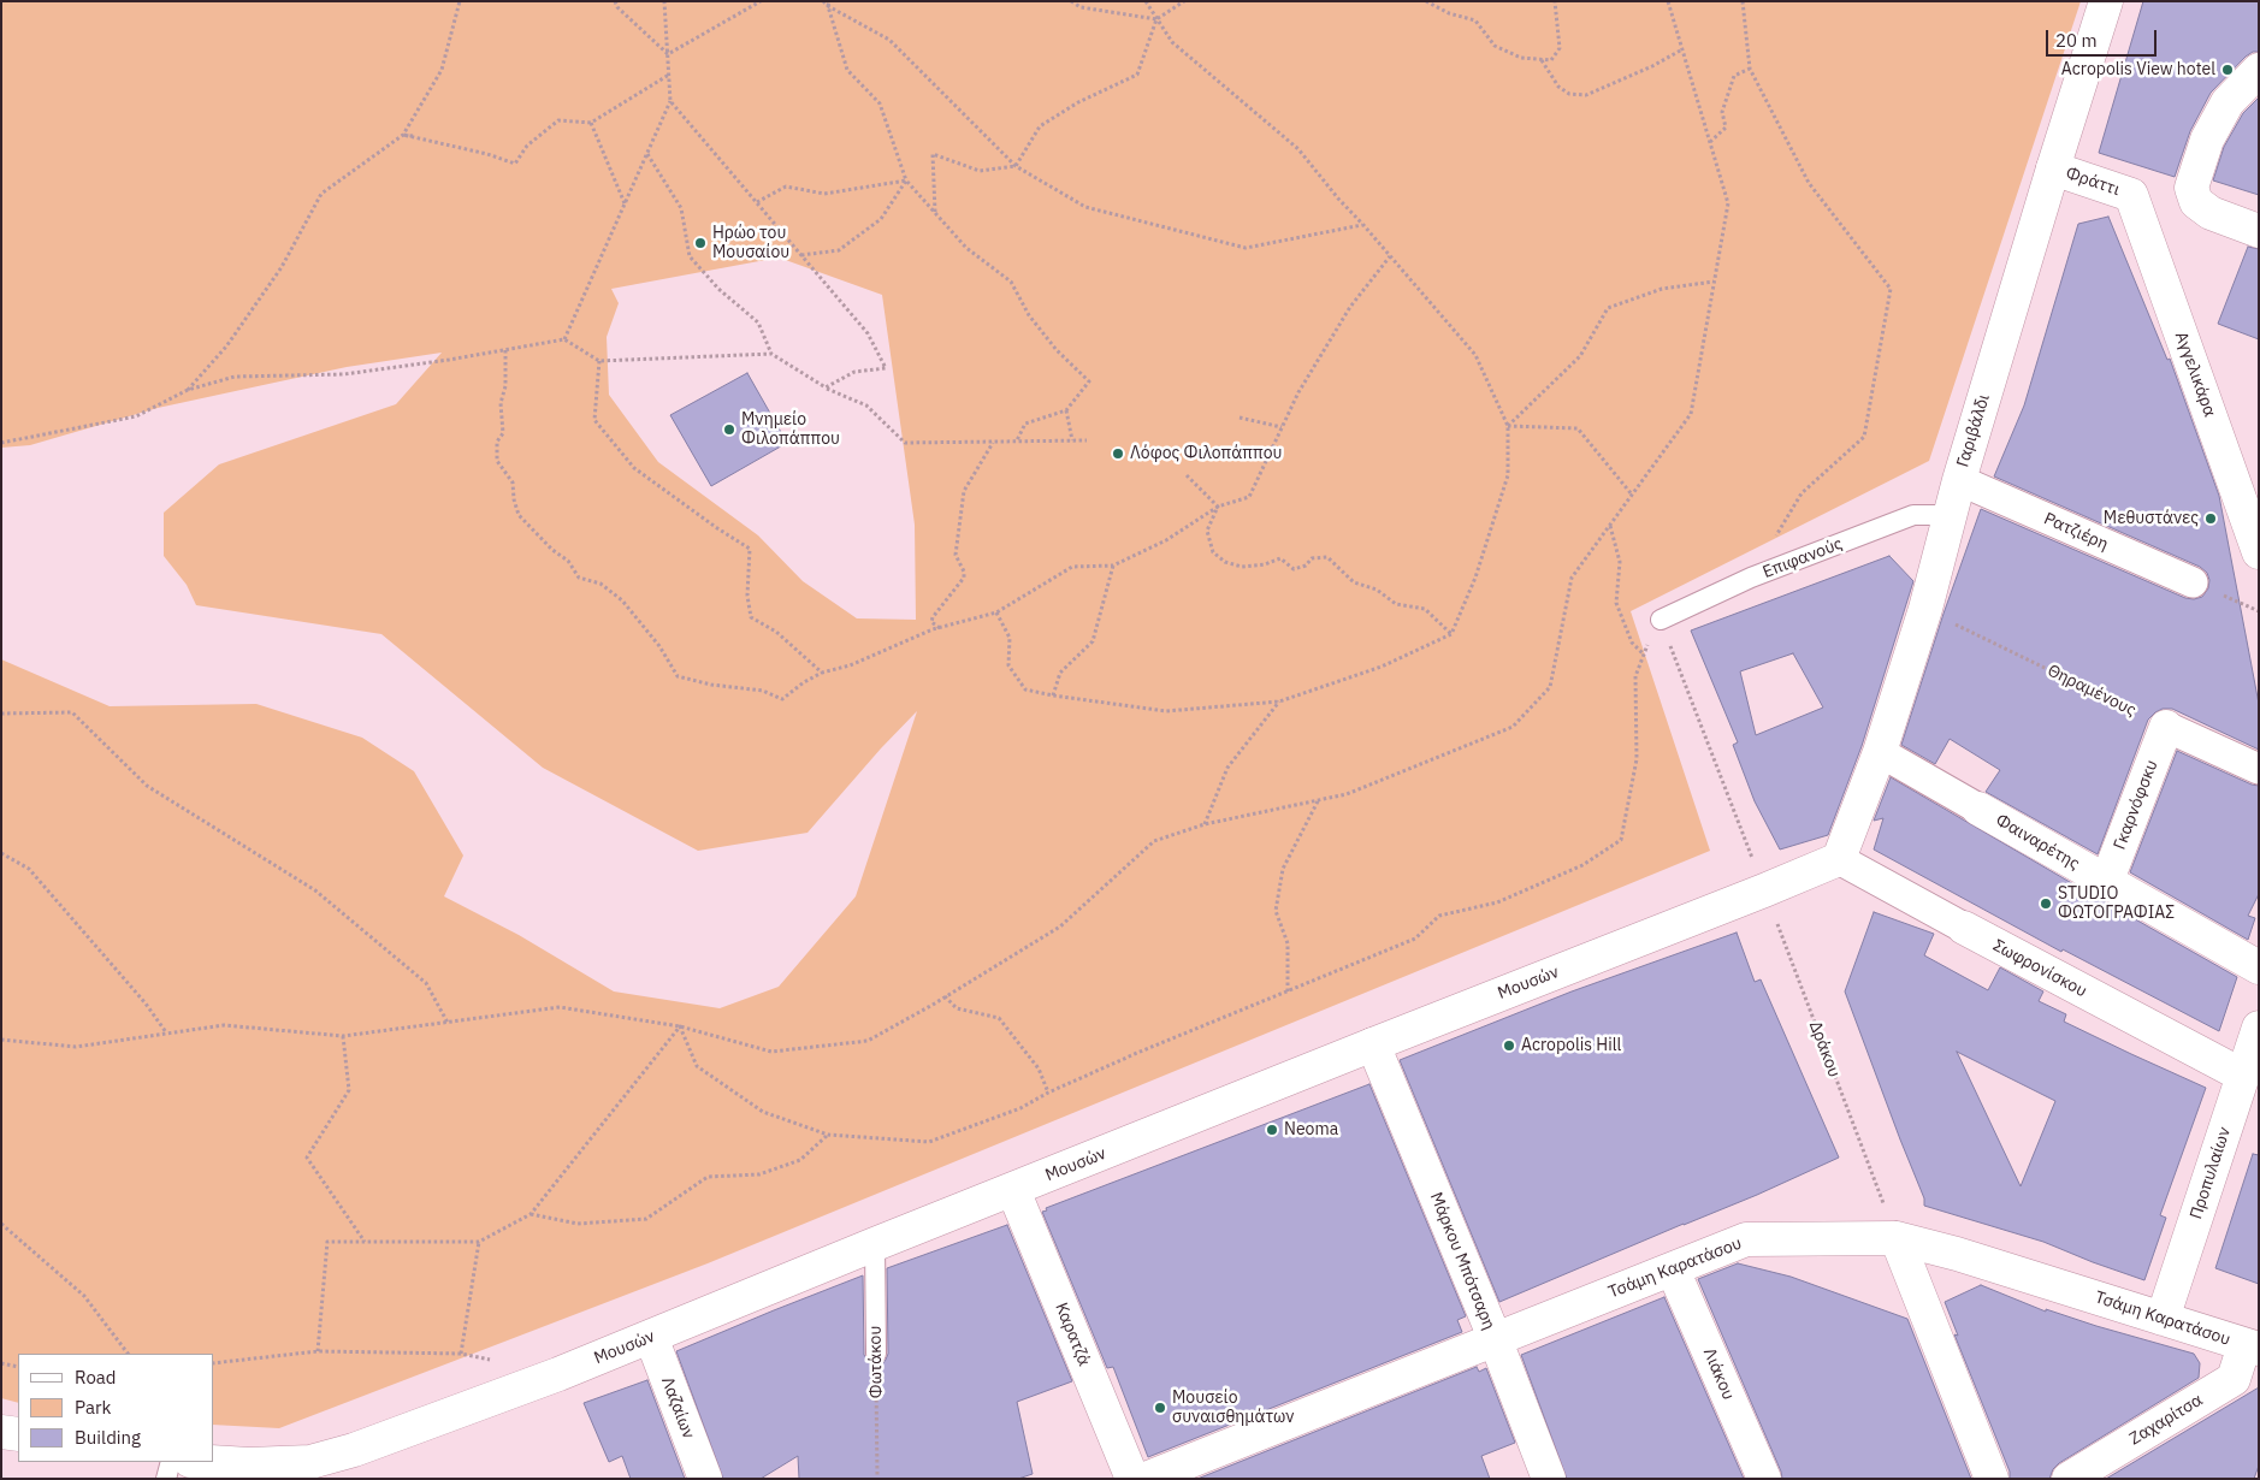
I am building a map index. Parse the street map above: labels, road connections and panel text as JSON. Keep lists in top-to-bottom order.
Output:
{
  "streets": {
    "street": [
      "Φράττι",
      "Αγγελικάρα",
      "Γαριβάλδι",
      "Ρατζιέρη",
      "Γκαρνόφσκυ",
      "Φαιναρέτης",
      "Σωφρονίσκου",
      "Μουσών",
      "Προπυλαίων",
      "Μάρκου Μπότσαρη",
      "Τσάμη Καρατάσου",
      "Καρατζά",
      "Λιάκου",
      "Λαζαίων",
      "Ζαχαρίτσα"
    ],
    "lane": ["Επιφανούς", "Φωτάκου"],
    "path": ["Θηραμένους", "Δράκου"]
  },
  "crossings": [
    ["Φράττι", "Αγγελικάρα"],
    ["Φράττι", "Γαριβάλδι"],
    ["Γαριβάλδι", "Ρατζιέρη"],
    ["Γαριβάλδι", "Επιφανούς"],
    ["Γαριβάλδι", "Θηραμένους"],
    ["Γαριβάλδι", "Φαιναρέτης"],
    ["Γαριβάλδι", "Σωφρονίσκου"],
    ["Γαριβάλδι", "Μουσών"],
    ["Επιφανούς", "Δράκου"],
    ["Θηραμένους", "Γκαρνόφσκυ"],
    ["Γκαρνόφσκυ", "Φαιναρέτης"],
    ["Σωφρονίσκου", "Μουσών"],
    ["Σωφρονίσκου", "Προπυλαίων"],
    ["Μουσών", "Δράκου"],
    ["Μουσών", "Μάρκου Μπότσαρη"],
    ["Μουσών", "Καρατζά"],
    ["Μουσών", "Φωτάκου"],
    ["Μουσών", "Λαζαίων"],
    ["Δράκου", "Τσάμη Καρατάσου"],
    ["Προπυλαίων", "Τσάμη Καρατάσου"],
    ["Μάρκου Μπότσαρη", "Τσάμη Καρατάσου"],
    ["Τσάμη Καρατάσου", "Λιάκου"],
    ["Τσάμη Καρατάσου", "Ζαχαρίτσα"]
  ],
  "places": [
    "Acropolis View hotel",
    "Ηρώο του Μουσαίου",
    "Μνημείο Φιλοπάππου",
    "Λόφος Φιλοπάππου",
    "Μεθυστάνες",
    "STUDIO ΦΩΤΟΓΡΑΦΙΑΣ",
    "Acropolis Hill",
    "Neoma",
    "Μουσείο συναισθημάτων"
  ],
  "legend": ["Road", "Park", "Building"],
  "scale_bar": "20 m"
}
